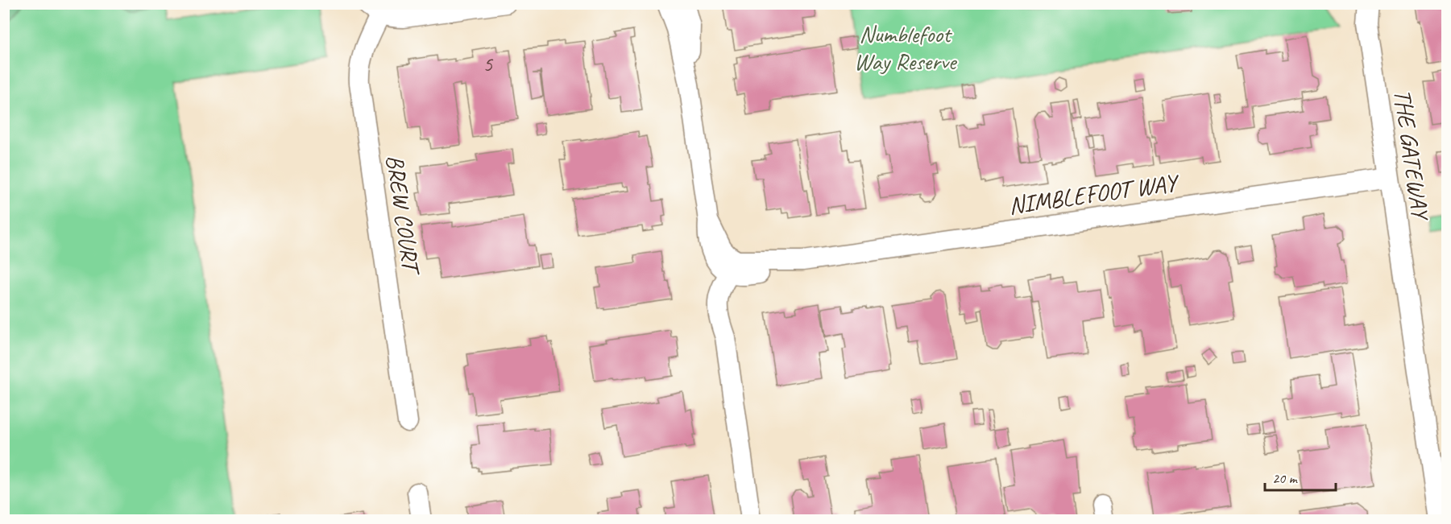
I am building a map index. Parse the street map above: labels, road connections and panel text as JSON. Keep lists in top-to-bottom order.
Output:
{
  "streets": {
    "street": ["THE GATEWAY", "NIMBLEFOOT WAY", "BREW COURT"]
  },
  "crossings": [
    ["THE GATEWAY", "NIMBLEFOOT WAY"]
  ],
  "parks": ["Numblefoot Way Reserve"],
  "house_numbers": ["5"],
  "scale_bar": "20 m"
}
